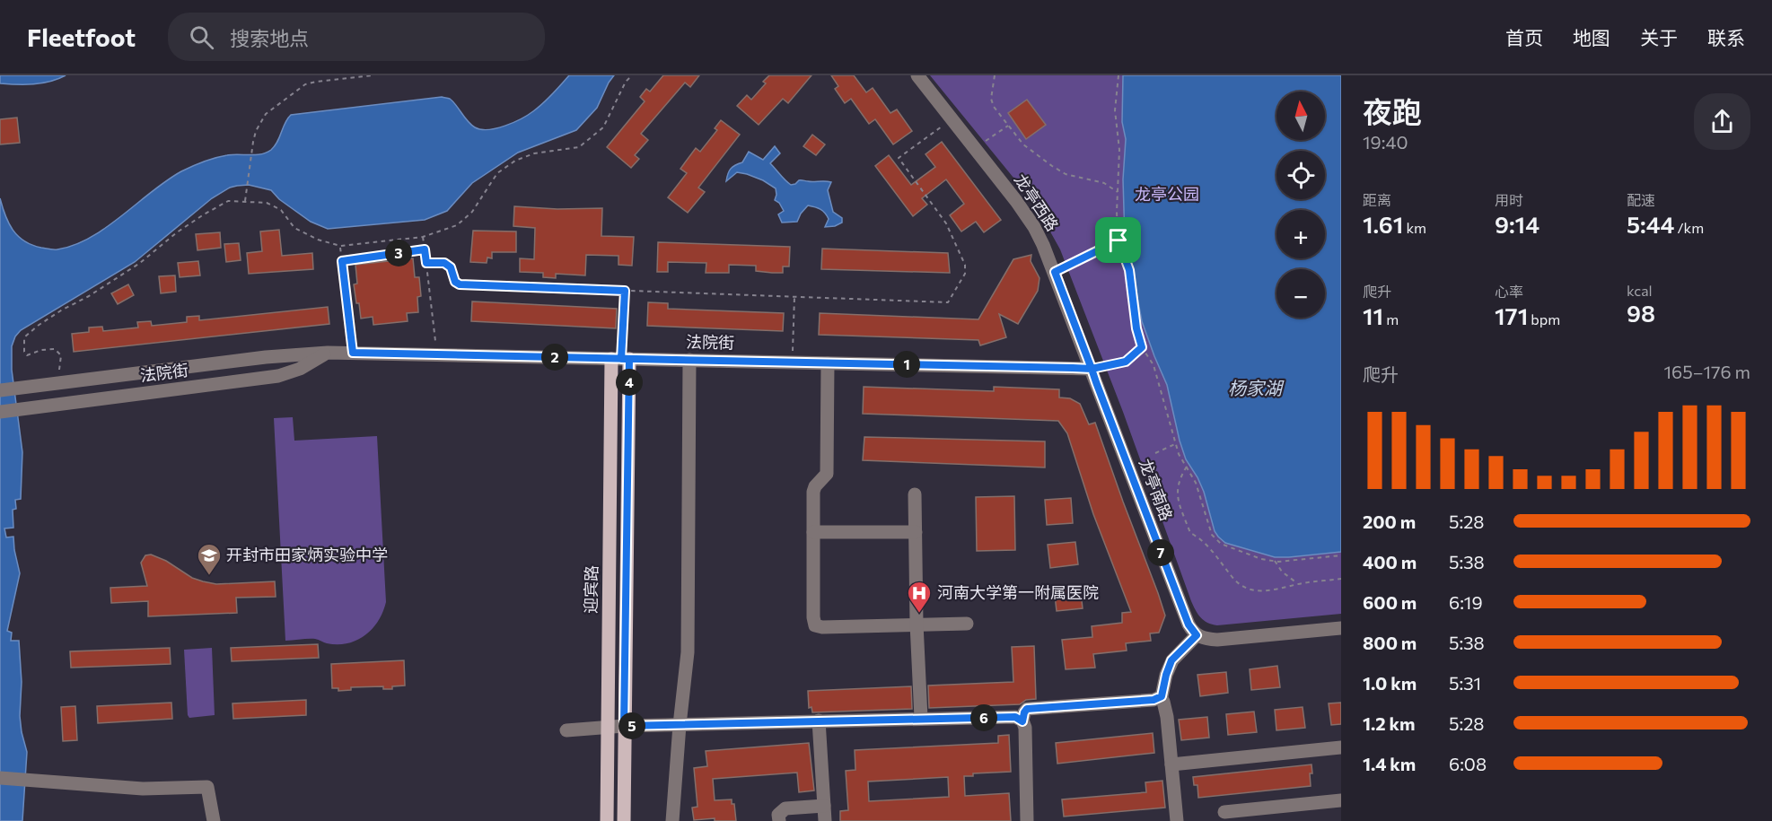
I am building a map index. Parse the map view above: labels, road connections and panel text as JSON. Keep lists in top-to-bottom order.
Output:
{
  "streets": {
    "main road": ["迎宾路"],
    "street": ["龙亭西路", "法院街", "龙亭南路"]
  },
  "crossings": [
    ["龙亭西路", "法院街"],
    ["龙亭西路", "龙亭南路"],
    ["法院街", "龙亭南路"],
    ["法院街", "迎宾路"]
  ],
  "water": ["杨家湖"],
  "parks": ["龙亭公园"],
  "places": {
    "school or university": ["开封市田家炳实验中学"],
    "hospital": ["河南大学第一附属医院"]
  },
  "north": "top",
  "page": {
    "header": "Fleetfoot",
    "search": "搜索地点",
    "nav": [
      "首页",
      "地图",
      "关于",
      "联系"
    ],
    "heading": ["夜跑", "19:40"],
    "map_buttons": ["+", "−"],
    "stats": [
      ["距离", "1.61 km"],
      ["用时", "9:14"],
      ["配速", "5:44 /km"],
      ["爬升", "11 m"],
      ["心率", "171 bpm"],
      ["kcal", "98"]
    ],
    "pins": [
      "3",
      "2",
      "1",
      "4",
      "7",
      "6",
      "5"
    ],
    "chart": ["爬升", "165–176 m"],
    "list": [
      {
        "name": "200 m",
        "note": "5:28"
      },
      {
        "name": "400 m",
        "note": "5:38"
      },
      {
        "name": "600 m",
        "note": "6:19"
      },
      {
        "name": "800 m",
        "note": "5:38"
      },
      {
        "name": "1.0 km",
        "note": "5:31"
      },
      {
        "name": "1.2 km",
        "note": "5:28"
      },
      {
        "name": "1.4 km",
        "note": "6:08"
      }
    ]
  }
}
